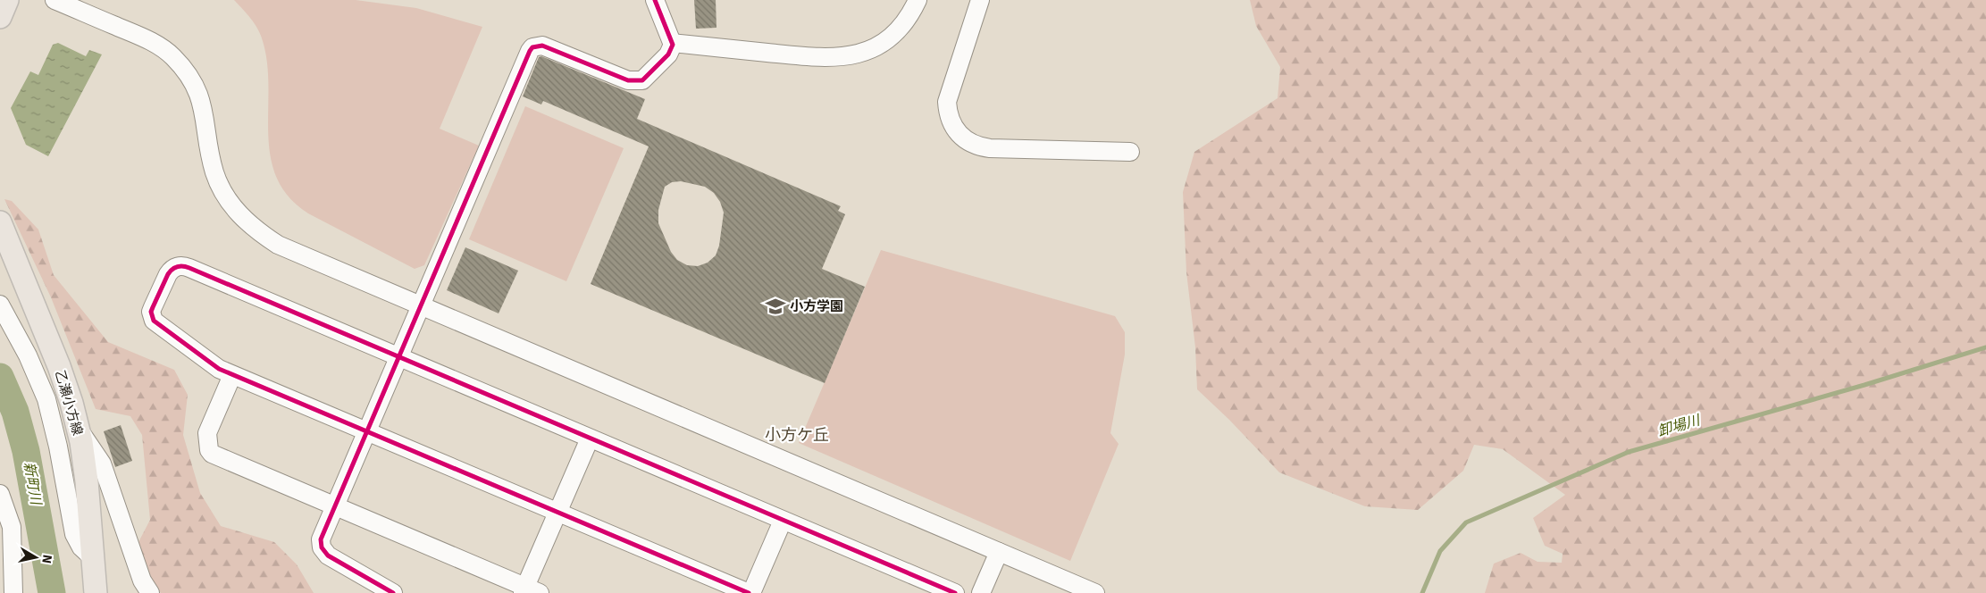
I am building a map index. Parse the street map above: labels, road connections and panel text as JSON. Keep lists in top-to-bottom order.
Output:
{
  "streets": {
    "main road": ["乙瀬小方線"]
  },
  "districts": ["小方ケ丘"],
  "water": ["卸場川", "新町川"],
  "places": {
    "school or university": ["小方学園"]
  },
  "north": "right"
}
